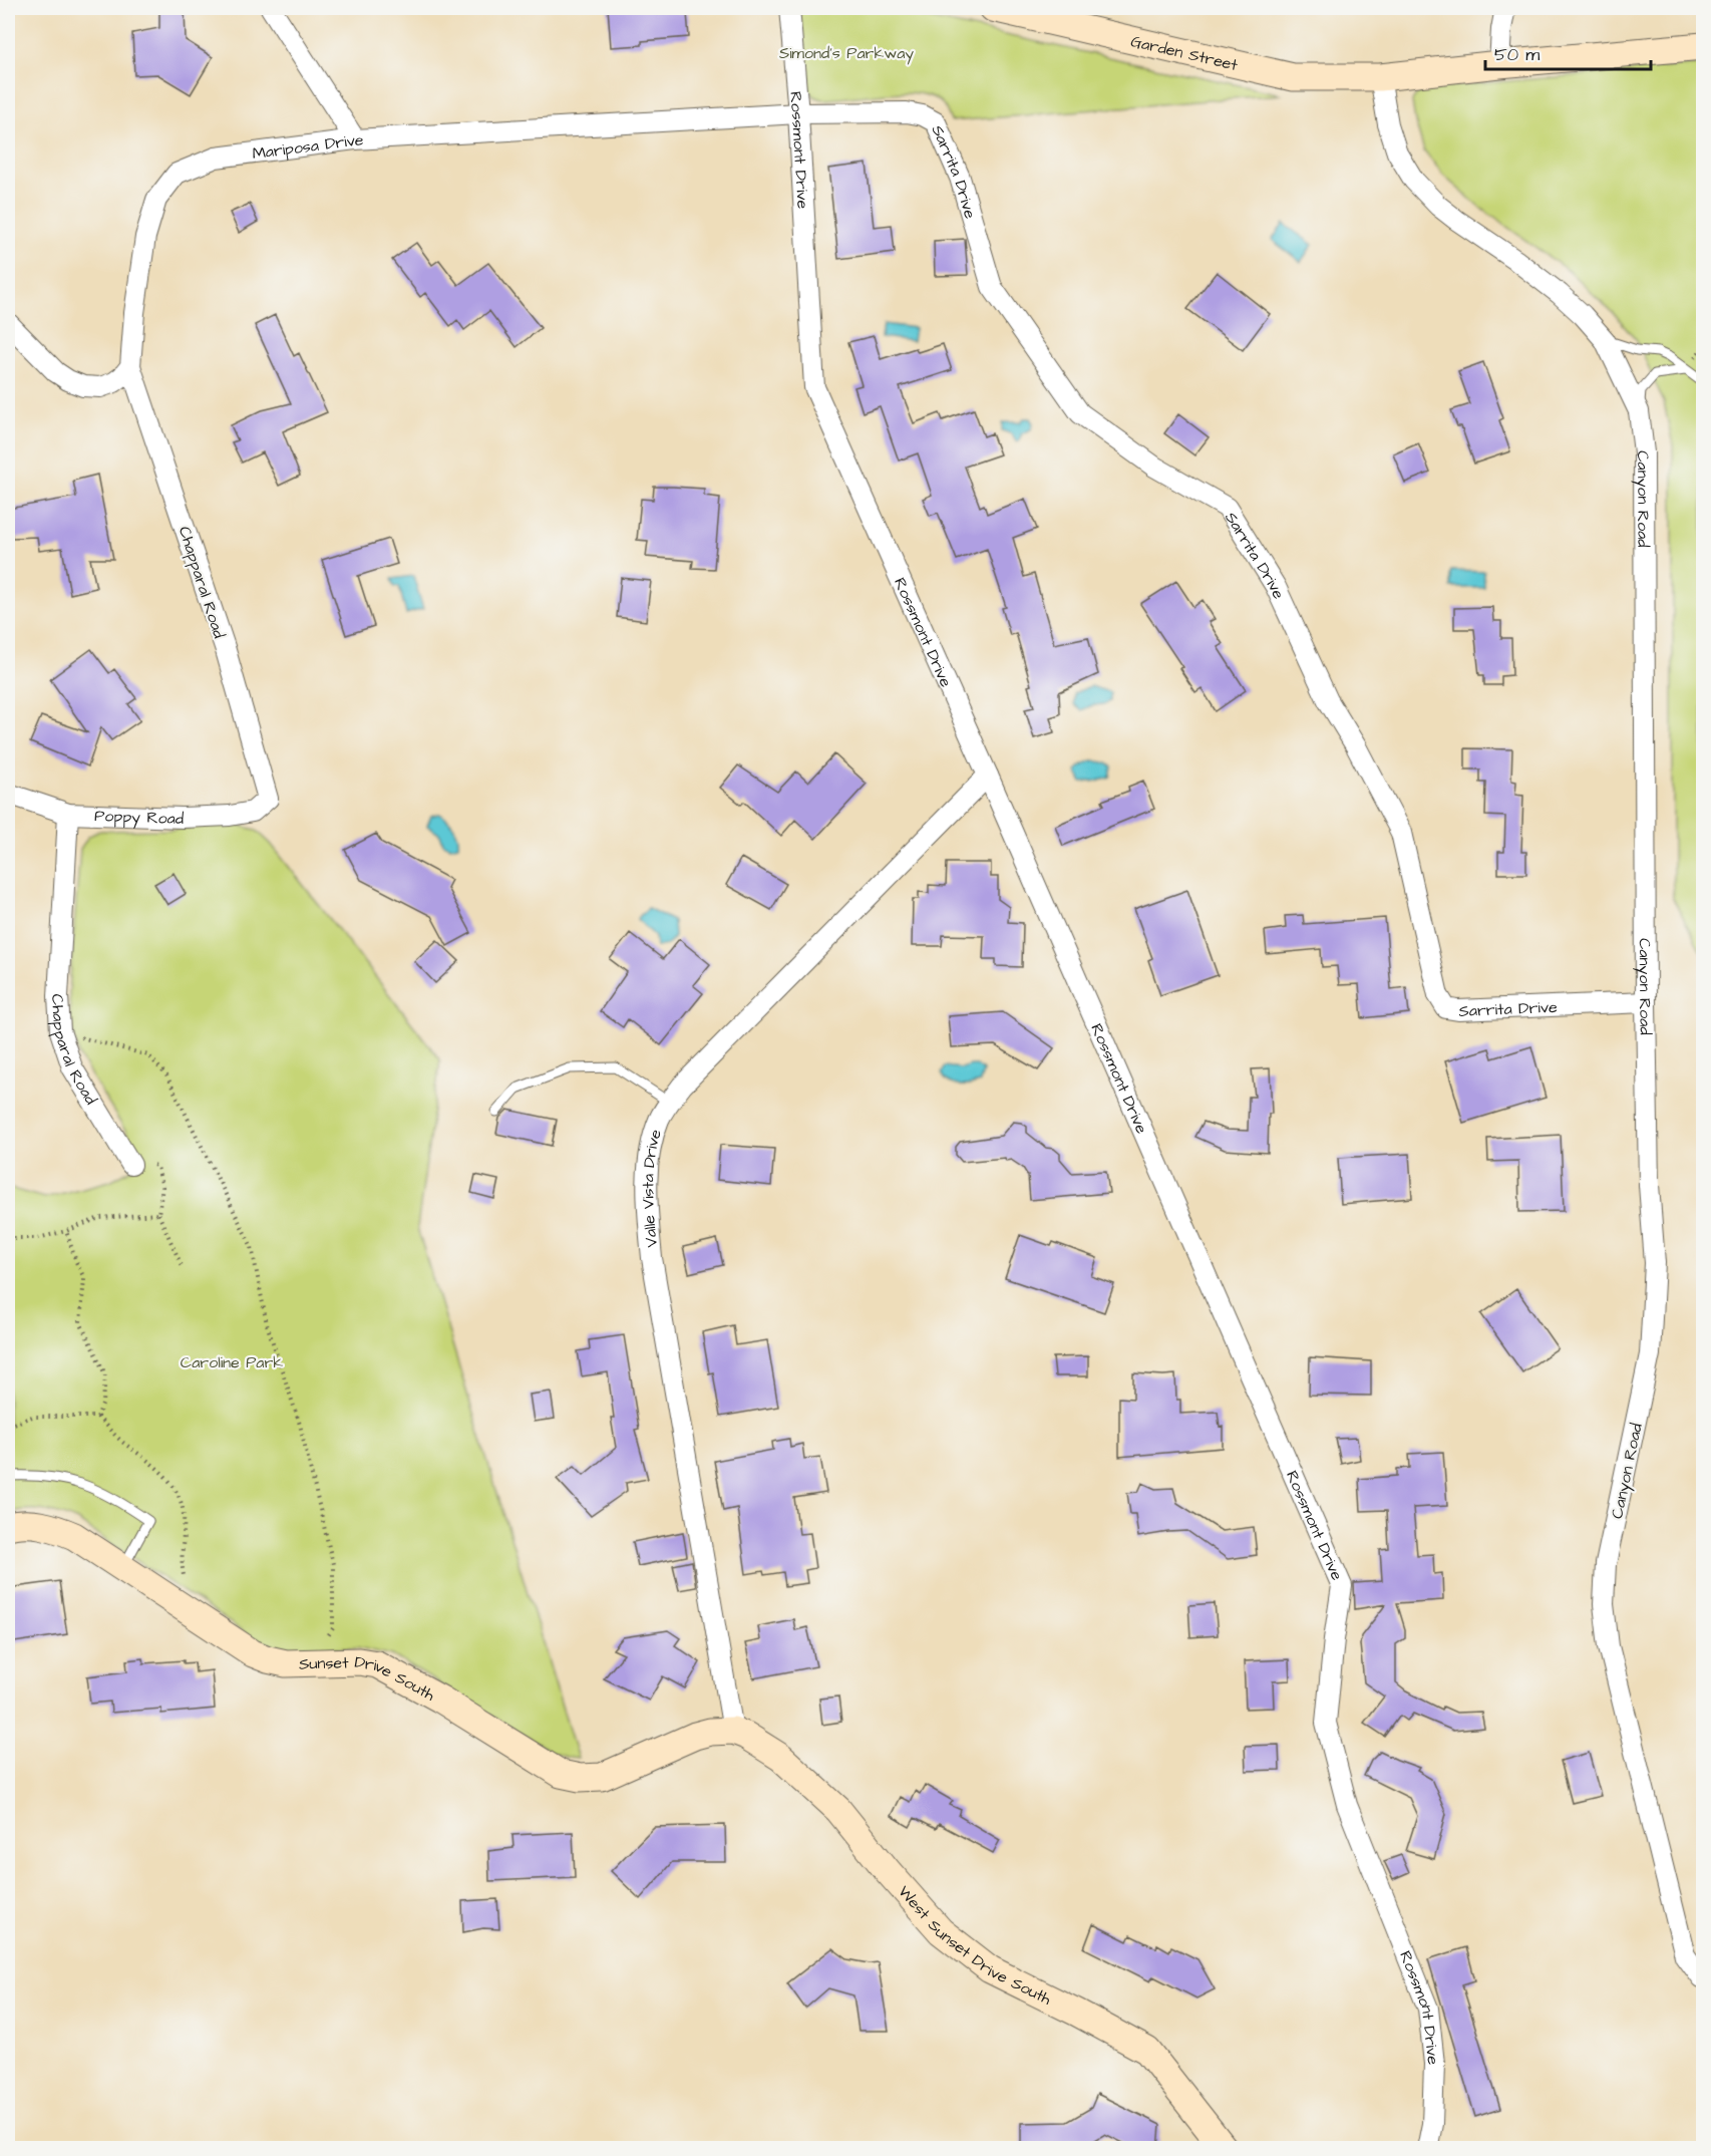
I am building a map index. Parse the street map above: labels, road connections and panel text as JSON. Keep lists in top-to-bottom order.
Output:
{
  "streets": {
    "street": [
      "Garden Street",
      "Mariposa Drive",
      "Rossmont Drive",
      "Sarrita Drive",
      "Canyon Road",
      "Chapparal Road",
      "Poppy Road",
      "Valle Vista Drive",
      "Sunset Drive South",
      "West Sunset Drive South"
    ]
  },
  "crossings": [
    ["Garden Street", "Canyon Road"],
    ["Mariposa Drive", "Rossmont Drive"],
    ["Mariposa Drive", "Sarrita Drive"],
    ["Mariposa Drive", "Chapparal Road"],
    ["Rossmont Drive", "Sarrita Drive"],
    ["Rossmont Drive", "Valle Vista Drive"],
    ["Sarrita Drive", "Canyon Road"],
    ["Chapparal Road", "Poppy Road"],
    ["Valle Vista Drive", "Sunset Drive South"],
    ["Valle Vista Drive", "West Sunset Drive South"],
    ["Sunset Drive South", "West Sunset Drive South"]
  ],
  "parks": ["Simond's Parkway", "Caroline Park"],
  "scale_bar": "50 m"
}
